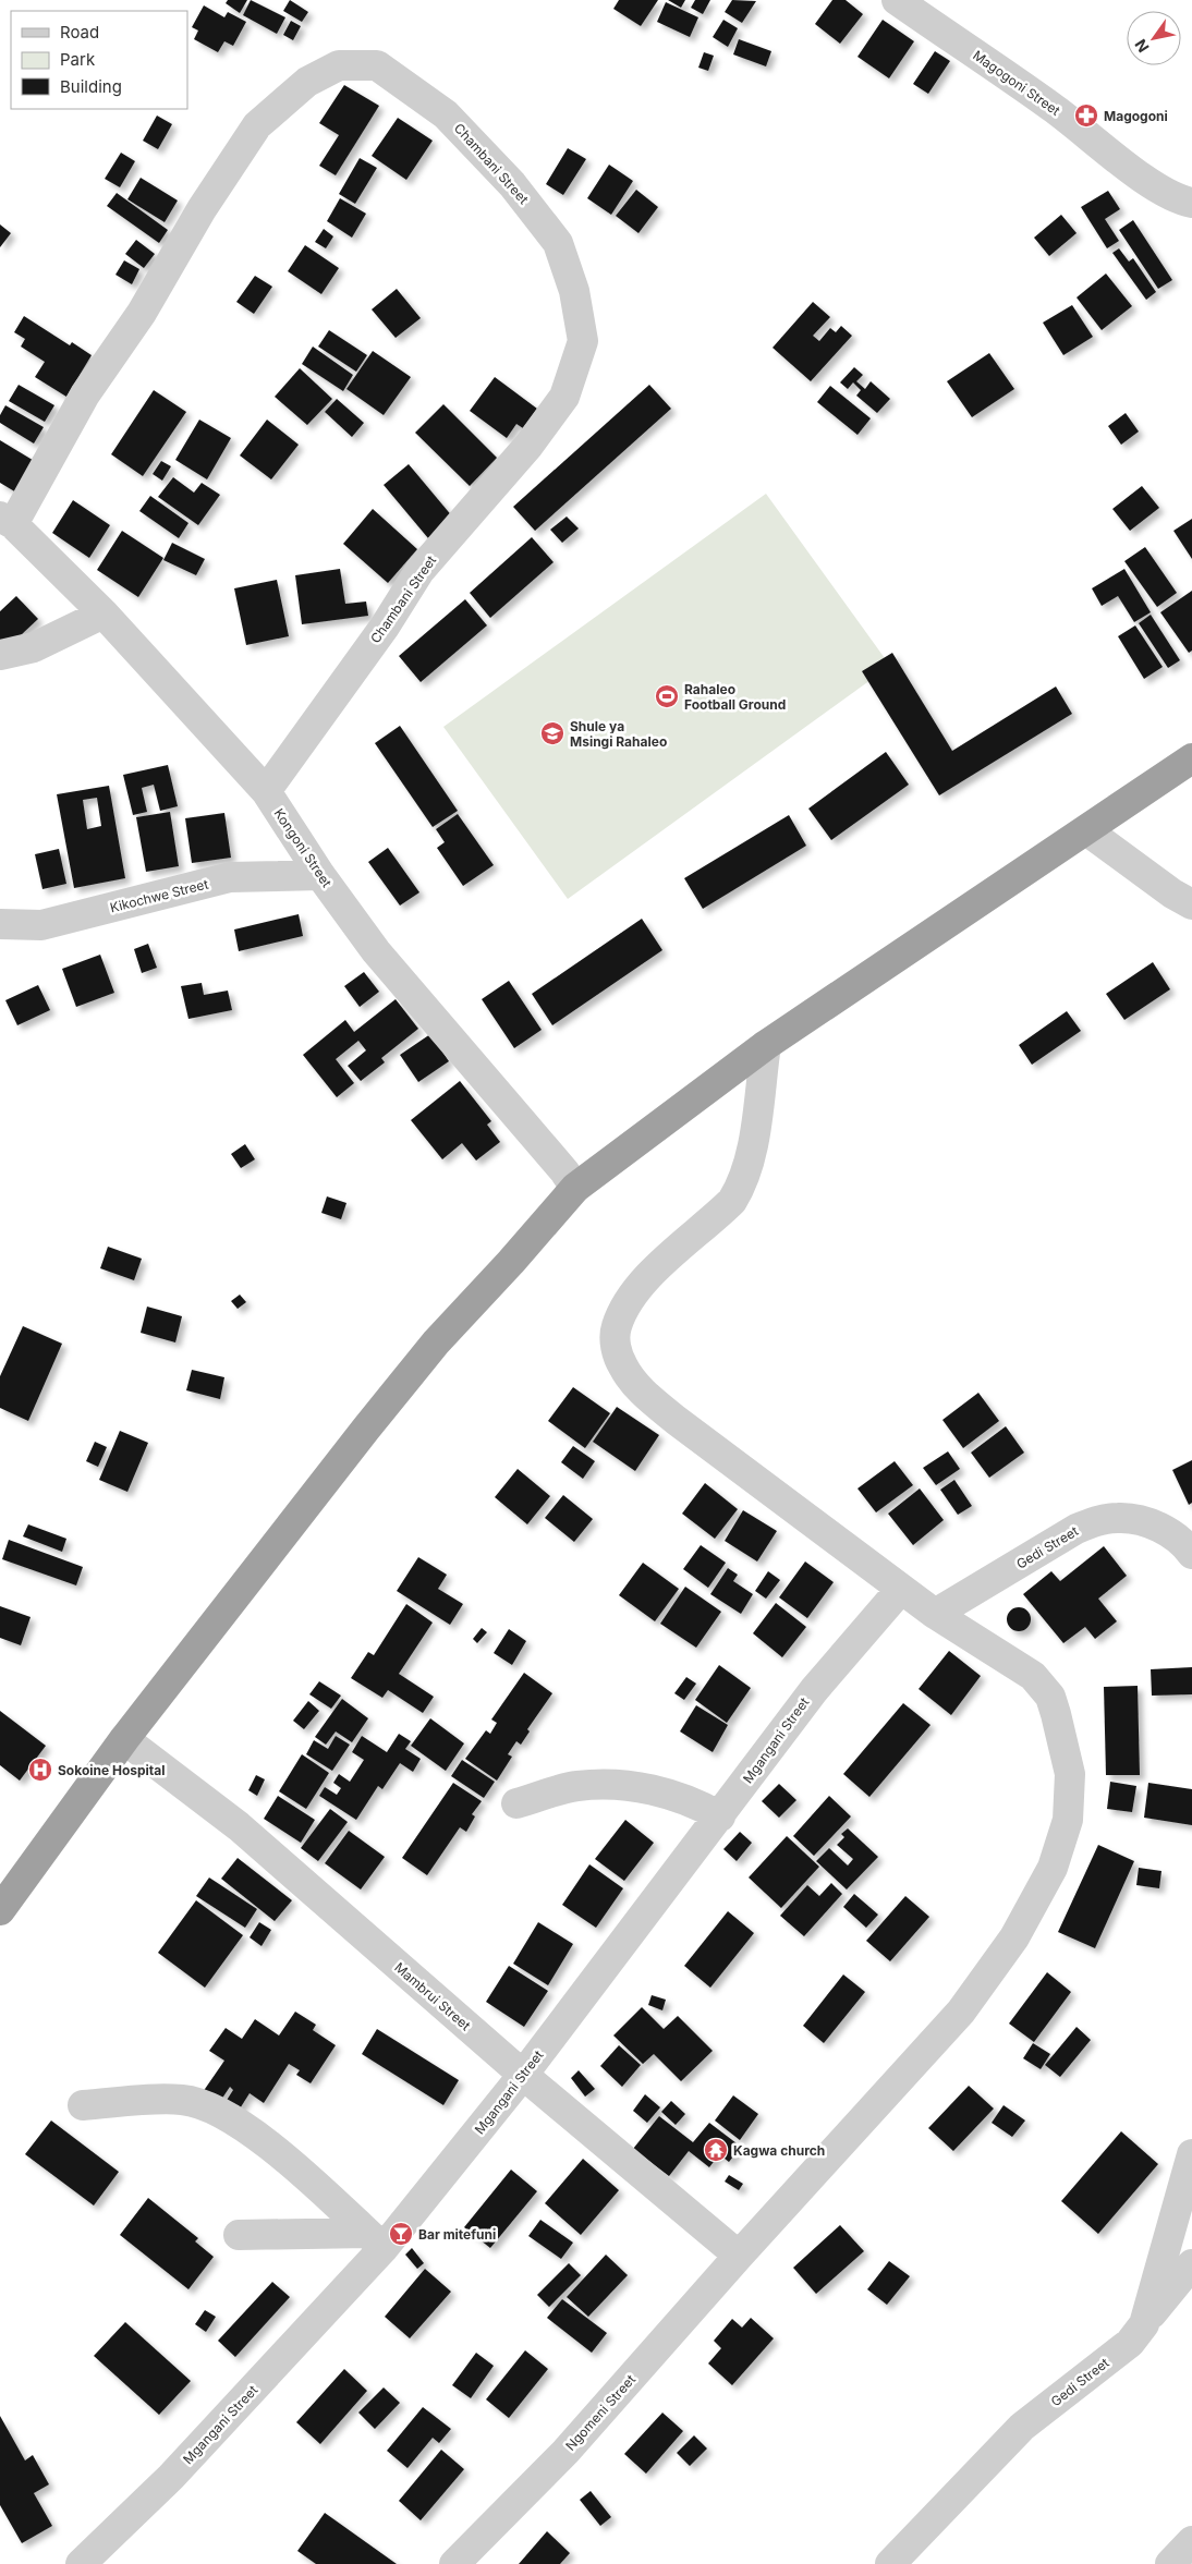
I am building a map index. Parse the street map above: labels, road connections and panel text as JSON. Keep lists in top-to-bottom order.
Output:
{
  "streets": {
    "street": [
      "Magogoni Street",
      "Chambani Street",
      "Kongoni Street",
      "Kikochwe Street",
      "Gedi Street",
      "Mgangani Street",
      "Mambrui Street",
      "Ngomeni Street"
    ]
  },
  "crossings": [
    ["Chambani Street", "Kongoni Street"],
    ["Kongoni Street", "Kikochwe Street"],
    ["Gedi Street", "Ngomeni Street"],
    ["Mgangani Street", "Mambrui Street"],
    ["Mgangani Street", "Ngomeni Street"],
    ["Mambrui Street", "Ngomeni Street"]
  ],
  "places": {
    "pharmacy": ["Magogoni"],
    "sports": ["Rahaleo Football Ground"],
    "school or university": ["Shule ya Msingi Rahaleo"],
    "hospital": ["Sokoine Hospital"],
    "temple": ["Kagwa church"],
    "bar": ["Bar mitefuni"]
  },
  "legend": ["Road", "Park", "Building"],
  "north": "bottom left"
}
